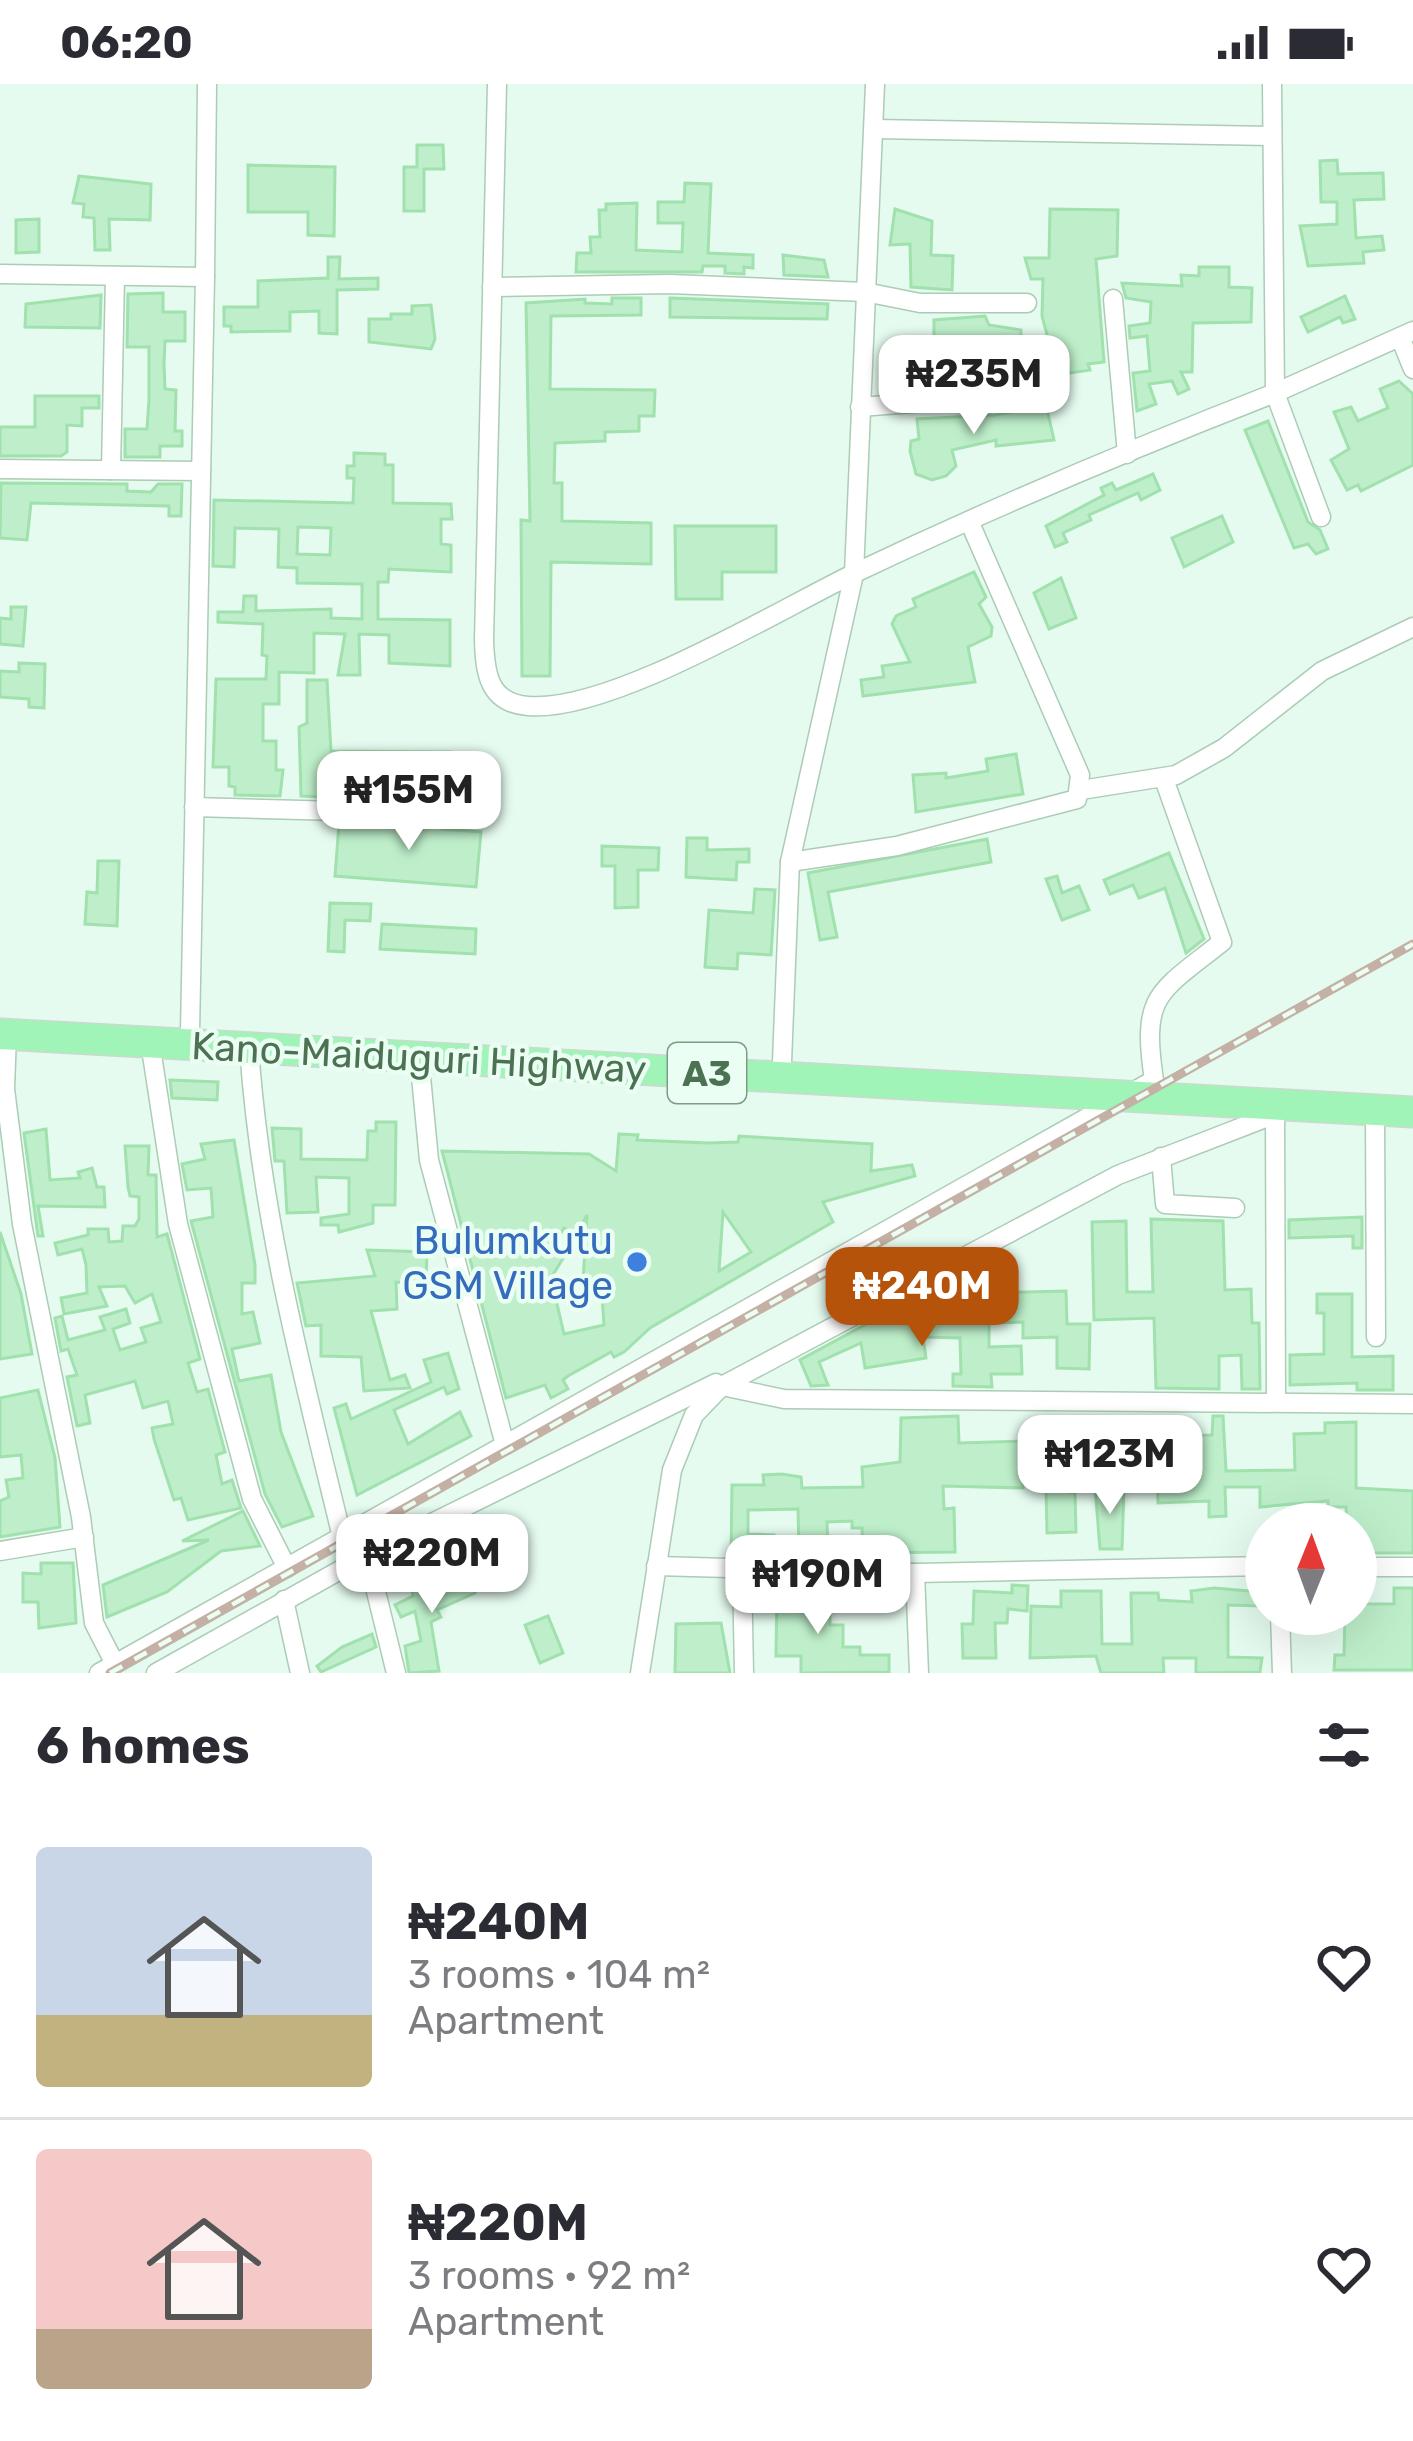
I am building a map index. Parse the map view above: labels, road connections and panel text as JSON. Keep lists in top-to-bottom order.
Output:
{
  "streets": {
    "highway": ["Kano-Maiduguri Highway", "A3"]
  },
  "places": ["Bulumkutu GSM Village"],
  "north": "top",
  "page": {
    "status": "06:20",
    "price": [
      "₦235M",
      "₦155M",
      "₦240M",
      "₦123M",
      "₦220M",
      "₦190M"
    ],
    "heading": "6 homes",
    "list": [
      {
        "name": "₦240M",
        "note": "3 rooms · 104 m² · Apartment"
      },
      {
        "name": "₦220M",
        "note": "3 rooms · 92 m² · Apartment"
      }
    ]
  }
}
